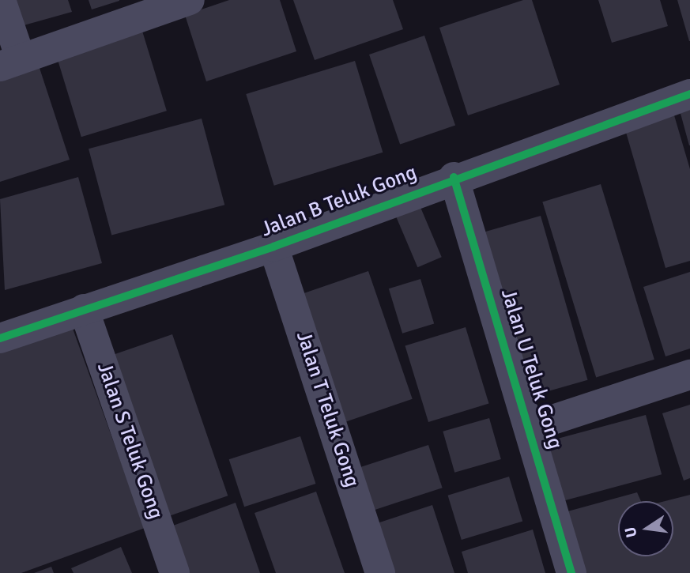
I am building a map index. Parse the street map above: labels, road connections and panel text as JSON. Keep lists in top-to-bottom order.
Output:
{
  "streets": {
    "street": [
      "Jalan B Teluk Gong",
      "Jalan U Teluk Gong",
      "Jalan T Teluk Gong",
      "Jalan S Teluk Gong"
    ]
  },
  "crossings": [
    ["Jalan B Teluk Gong", "Jalan U Teluk Gong"],
    ["Jalan B Teluk Gong", "Jalan T Teluk Gong"],
    ["Jalan B Teluk Gong", "Jalan S Teluk Gong"]
  ],
  "north": "left"
}
